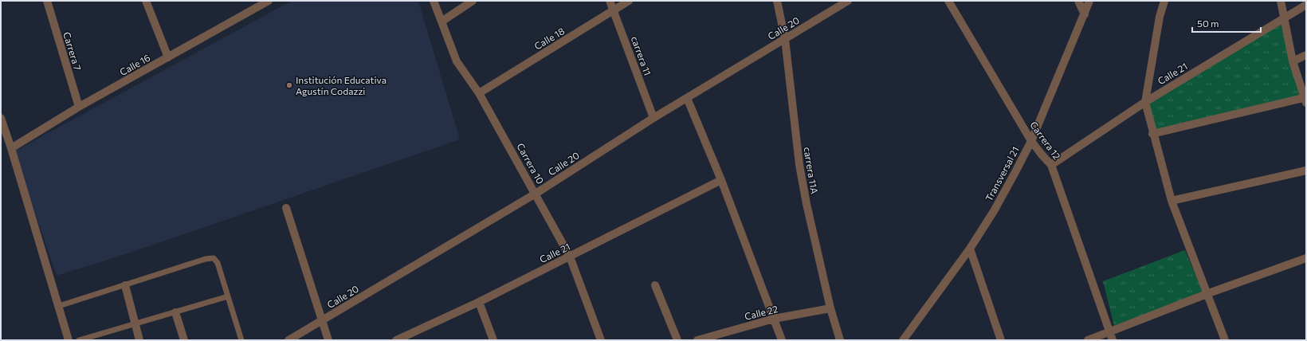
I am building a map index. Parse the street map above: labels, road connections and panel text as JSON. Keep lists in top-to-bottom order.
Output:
{
  "streets": {
    "street": [
      "Calle 20",
      "Calle 18",
      "Carrera 7",
      "carrera 11",
      "Calle 16",
      "Calle 21",
      "Carrera 12",
      "Carrera 10",
      "carrera 11A",
      "Transversal 21",
      "Calle 22"
    ]
  },
  "crossings": [
    ["Calle 20", "carrera 11"],
    ["Calle 20", "Carrera 10"],
    ["Calle 20", "carrera 11A"],
    ["Calle 18", "carrera 11"],
    ["Calle 18", "Carrera 10"],
    ["Carrera 7", "Calle 16"],
    ["Calle 21", "Carrera 12"],
    ["Calle 21", "Carrera 10"],
    ["Carrera 12", "Transversal 21"],
    ["carrera 11A", "Calle 22"]
  ],
  "places": ["Institución Educativa Agustín Codazzi"],
  "scale_bar": "50 m"
}
